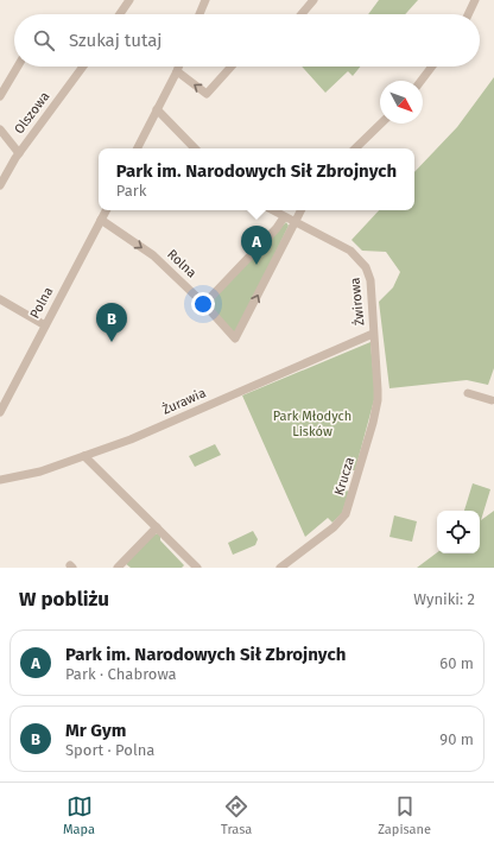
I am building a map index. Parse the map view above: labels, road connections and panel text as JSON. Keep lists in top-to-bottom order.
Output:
{
  "streets": {
    "street": [
      "Olszowa",
      "Rolna",
      "Żwirowa",
      "Polna",
      "Żurawia",
      "Krucza"
    ]
  },
  "crossings": [
    ["Rolna", "Żwirowa"],
    ["Rolna", "Polna"],
    ["Żwirowa", "Żurawia"],
    ["Żwirowa", "Krucza"],
    ["Żurawia", "Krucza"]
  ],
  "parks": ["Park Młodych Lisków"],
  "north": "bottom right",
  "page": {
    "search": "Szukaj tutaj",
    "popup": ["Park im. Narodowych Sił Zbrojnych", "Park"],
    "pins": ["A", "B"],
    "heading": ["W pobliżu", "Wyniki: 2"],
    "list": [
      {
        "mark": "A",
        "name": "Park im. Narodowych Sił Zbrojnych",
        "note": "Park · Chabrowa",
        "value": "60 m"
      },
      {
        "mark": "B",
        "name": "Mr Gym",
        "note": "Sport · Polna",
        "value": "90 m"
      }
    ],
    "nav": ["Mapa", "Trasa", "Zapisane"]
  }
}
